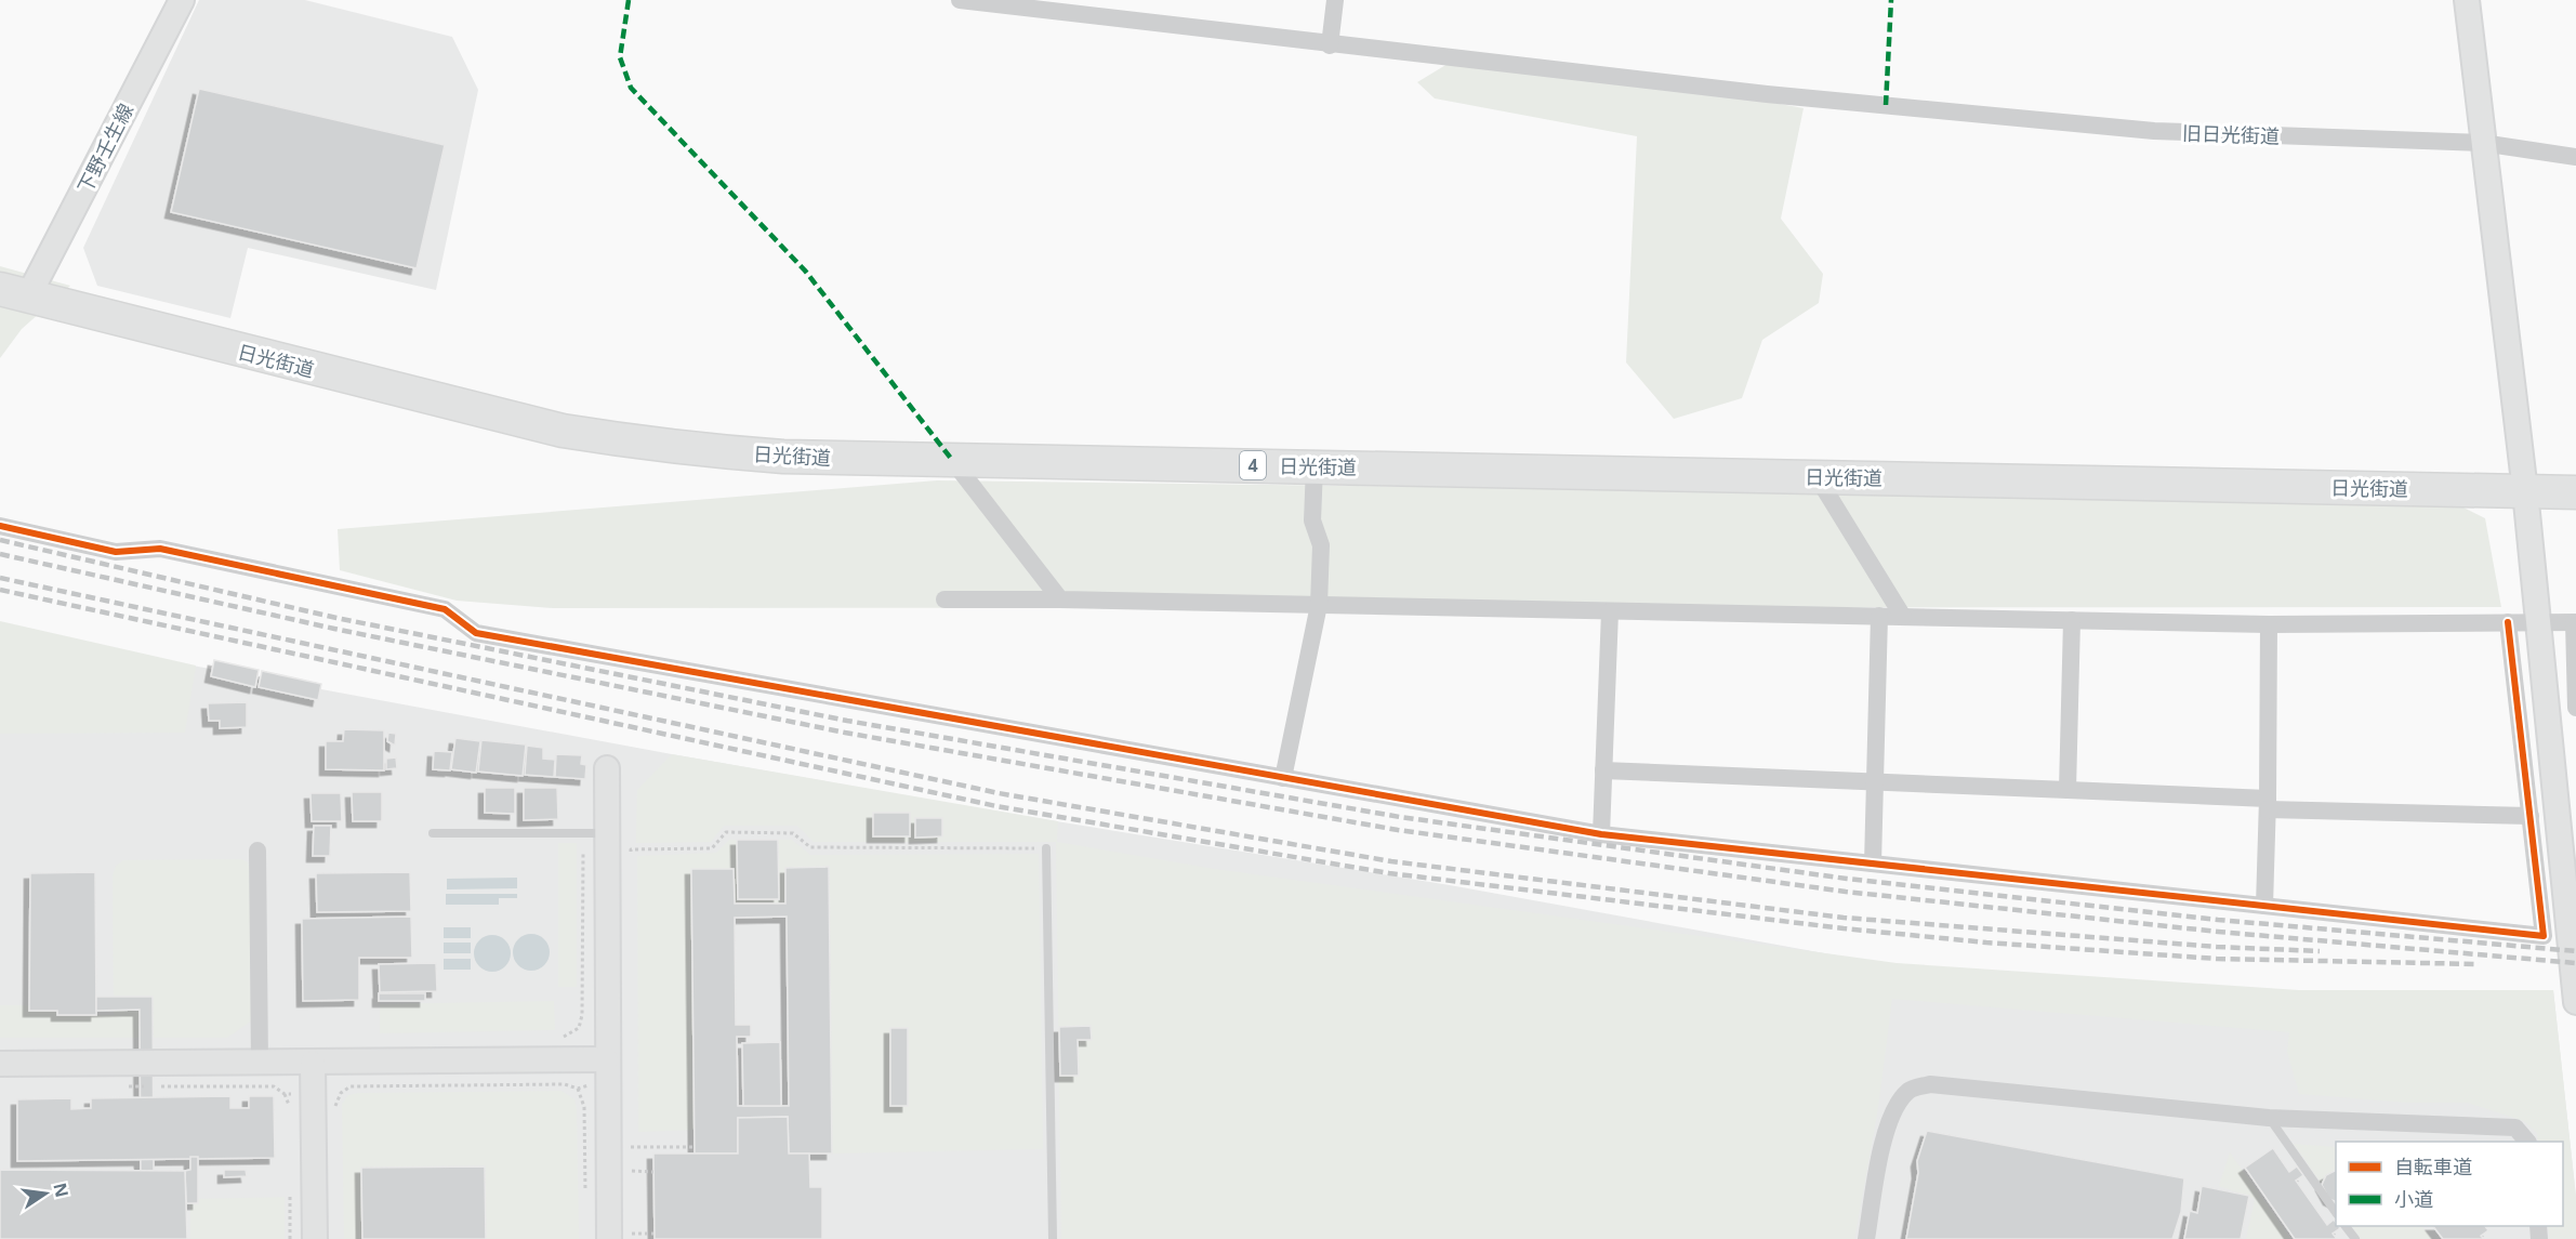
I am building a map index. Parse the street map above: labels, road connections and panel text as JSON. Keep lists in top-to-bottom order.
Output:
{
  "streets": {
    "highway": ["日光街道", "4"],
    "street": ["旧日光街道", "下野壬生線"]
  },
  "crossings": [
    ["下野壬生線", "日光街道"]
  ],
  "legend": ["自転車道", "小道"],
  "north": "right"
}
